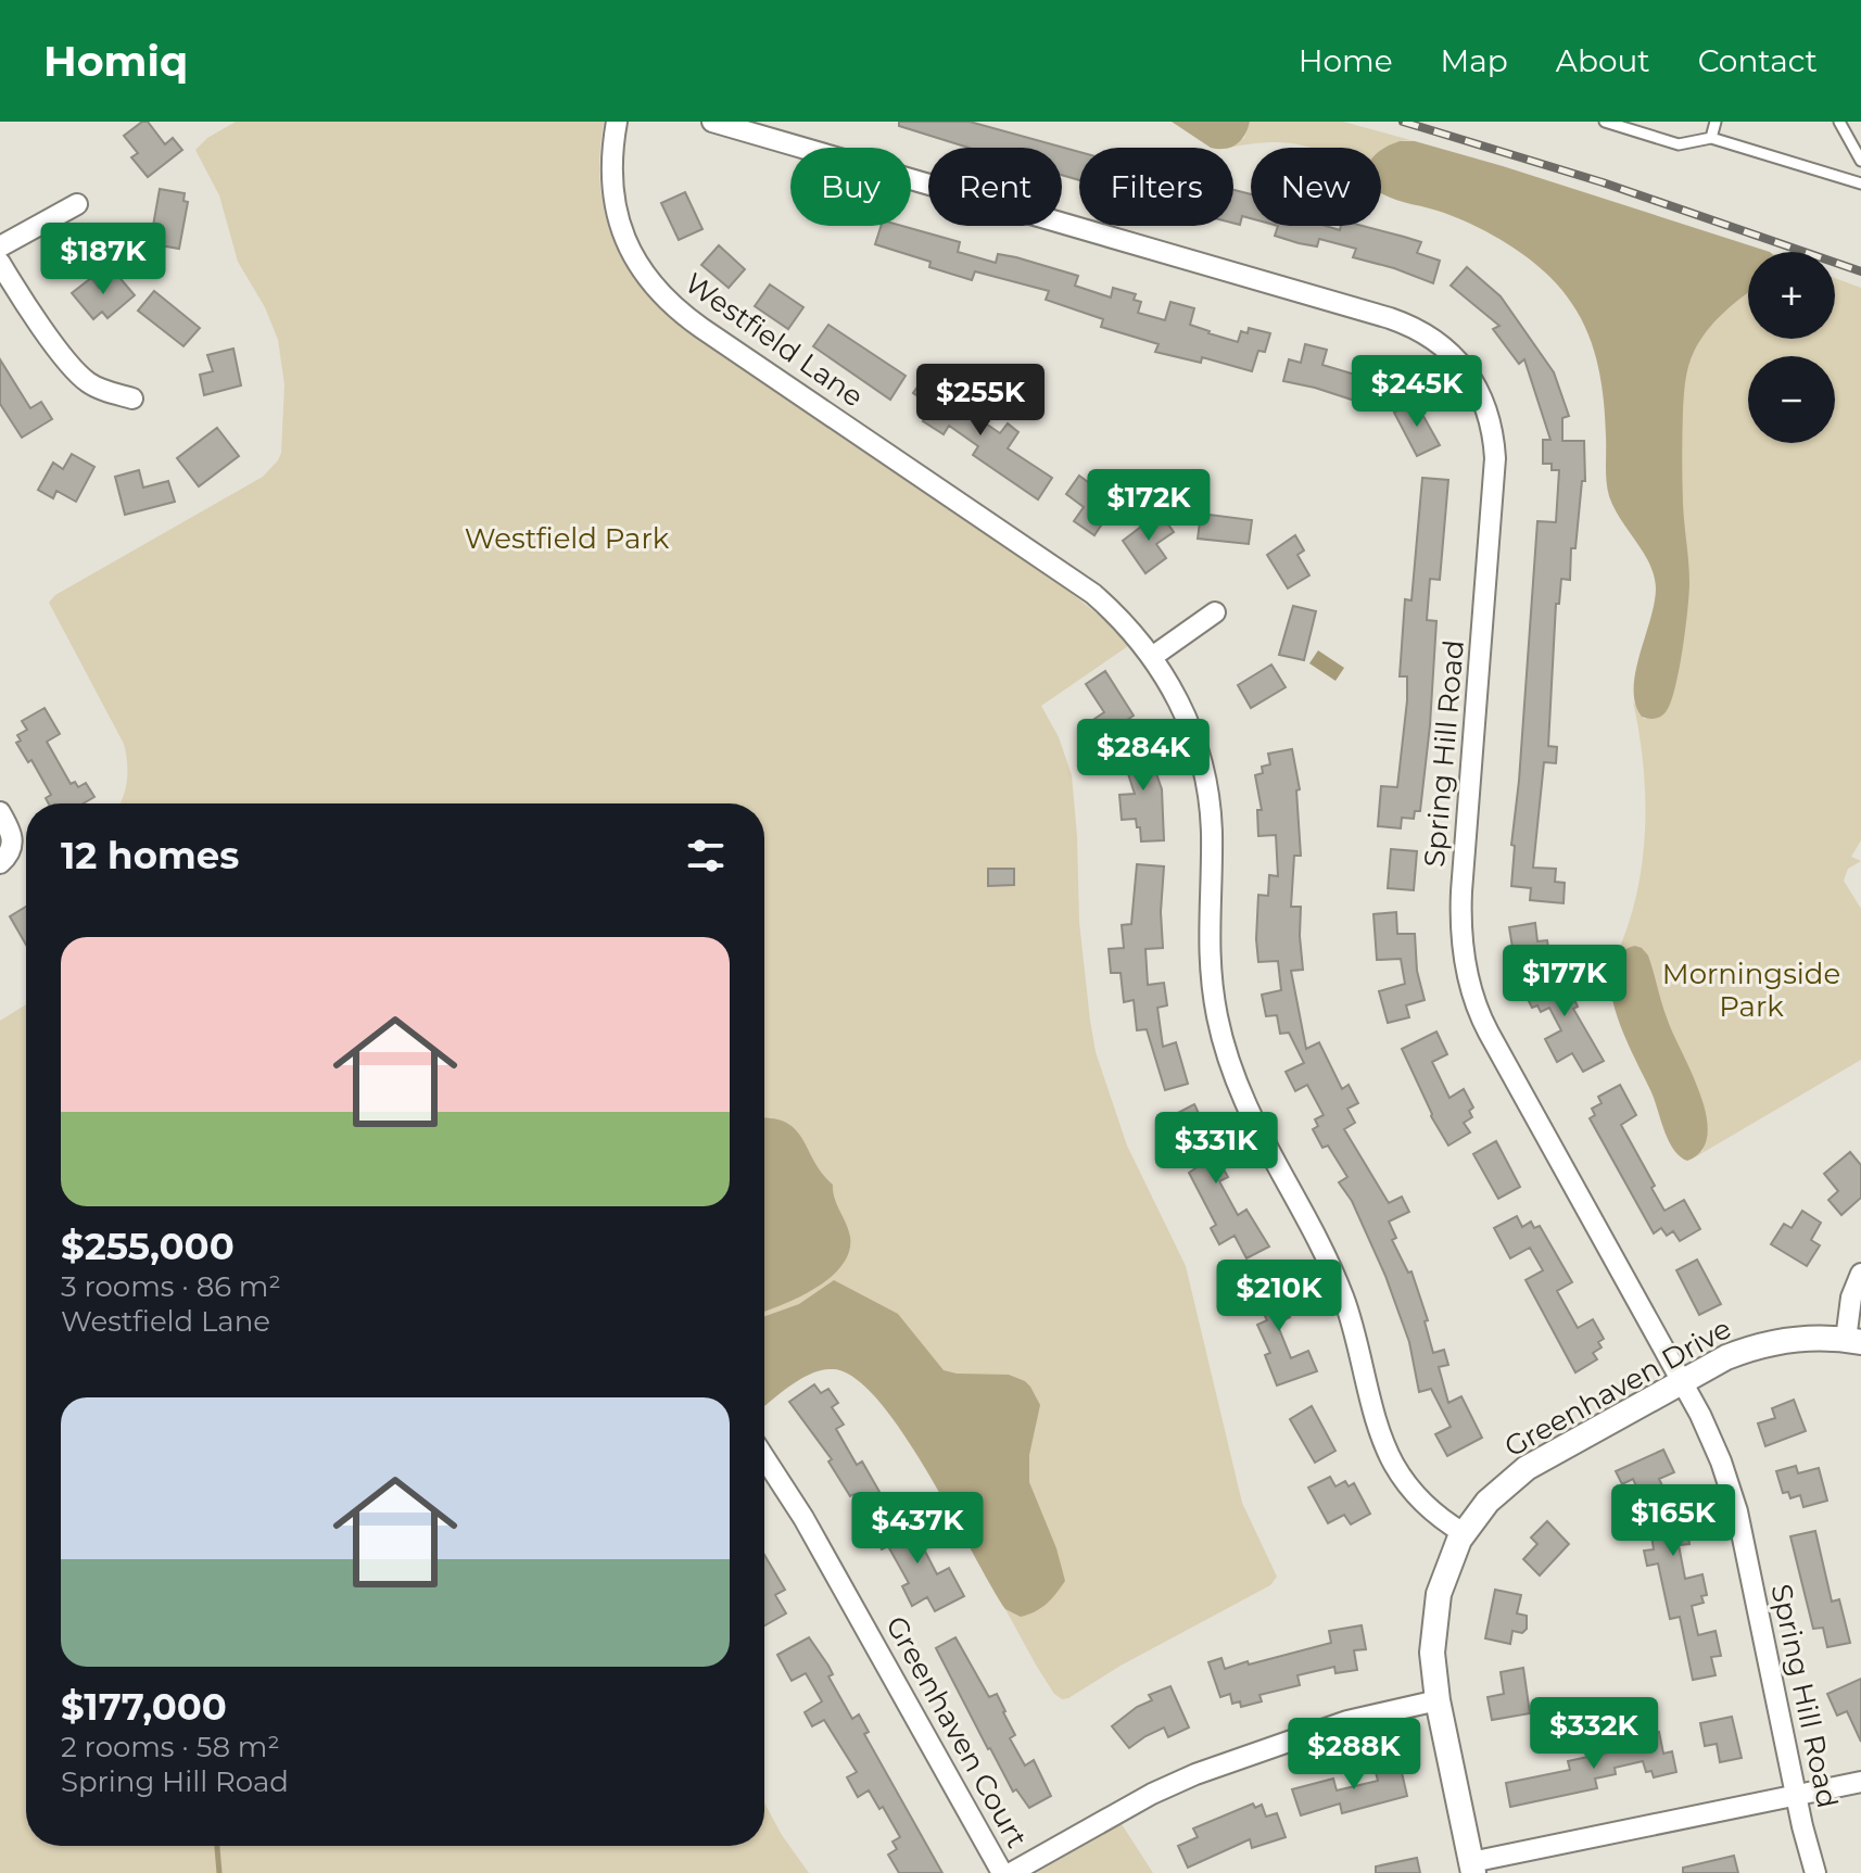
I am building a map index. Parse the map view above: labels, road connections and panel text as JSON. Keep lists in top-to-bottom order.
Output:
{
  "streets": {
    "street": [
      "Westfield Lane",
      "Spring Hill Road",
      "Greenhaven Drive",
      "Greenhaven Court"
    ]
  },
  "crossings": [
    ["Westfield Lane", "Greenhaven Drive"],
    ["Spring Hill Road", "Greenhaven Drive"],
    ["Greenhaven Drive", "Greenhaven Court"]
  ],
  "parks": ["Westfield Park", "Morningside Park"],
  "page": {
    "header": "Homiq",
    "nav": [
      "Home",
      "Map",
      "About",
      "Contact"
    ],
    "chip": [
      "Buy",
      "Rent",
      "Filters",
      "New"
    ],
    "price": [
      "$187K",
      "$245K",
      "$255K",
      "$172K",
      "$284K",
      "$177K",
      "$331K",
      "$210K",
      "$165K",
      "$437K",
      "$332K",
      "$288K"
    ],
    "map_buttons": ["+", "−"],
    "heading": "12 homes",
    "list": [
      {
        "name": "$255,000",
        "note": "3 rooms · 86 m² · Westfield Lane"
      },
      {
        "name": "$177,000",
        "note": "2 rooms · 58 m² · Spring Hill Road"
      }
    ]
  }
}
